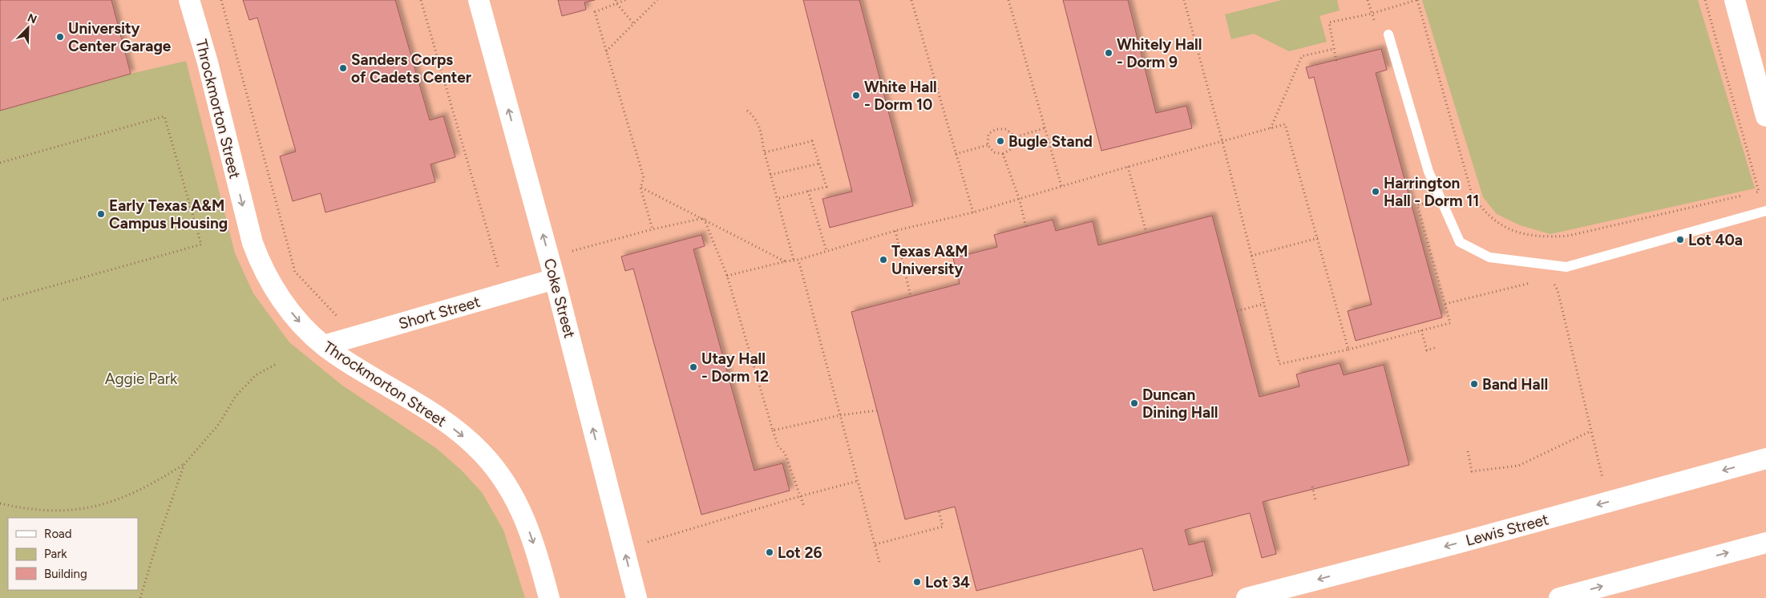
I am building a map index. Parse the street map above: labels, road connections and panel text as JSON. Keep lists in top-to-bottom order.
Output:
{
  "streets": {
    "street": [
      "Throckmorton Street",
      "Coke Street",
      "Short Street",
      "Lewis Street"
    ]
  },
  "crossings": [
    ["Throckmorton Street", "Short Street"],
    ["Coke Street", "Short Street"]
  ],
  "one_way": ["Throckmorton Street", "Coke Street"],
  "parks": ["Aggie Park"],
  "places": [
    "University Center Garage",
    "Whitely Hall - Dorm 9",
    "Sanders Corps of Cadets Center",
    "White Hall - Dorm 10",
    "Bugle Stand",
    "Harrington Hall - Dorm 11",
    "Early Texas A&M Campus Housing",
    "Lot 40a",
    "Texas A&M University",
    "Utay Hall - Dorm 12",
    "Band Hall",
    "Duncan Dining Hall",
    "Lot 26",
    "Lot 34"
  ],
  "legend": ["Road", "Park", "Building"],
  "north": "top right"
}
